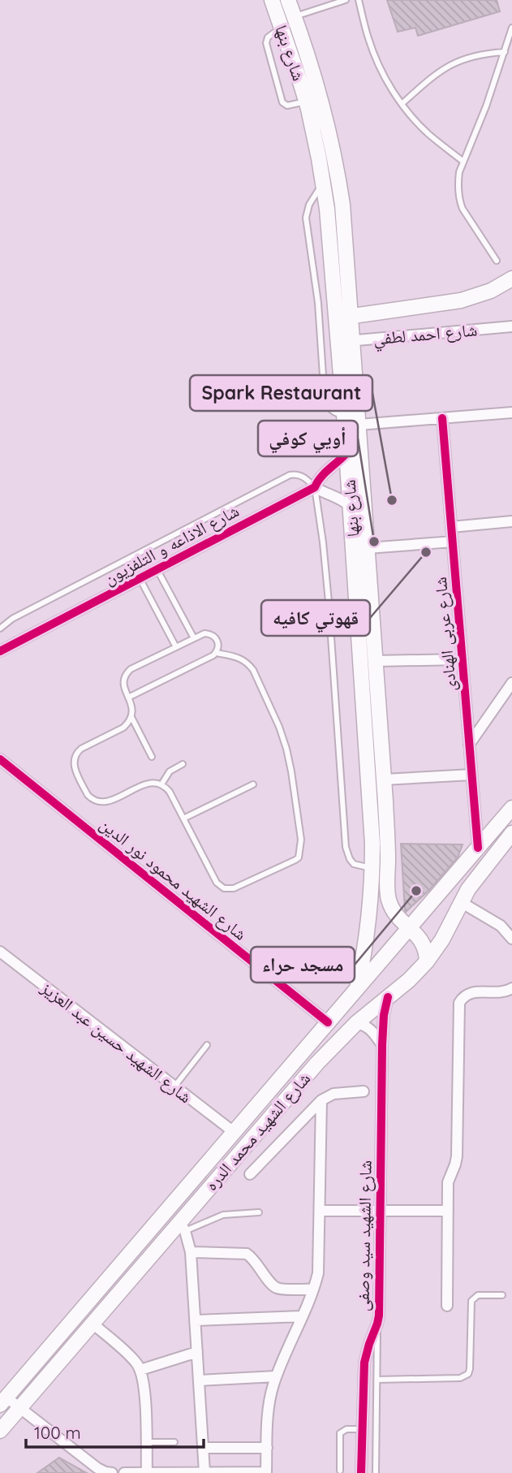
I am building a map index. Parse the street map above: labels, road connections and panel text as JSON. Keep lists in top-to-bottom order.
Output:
{
  "streets": {
    "main road": ["شارع بنها", "شارع الشهيد محمد الدره"],
    "street": [
      "شارع احمد لطفي",
      "شارع الاذاعه و التلفزيون",
      "شارع عربى الهنادى",
      "شارع الشهيد محمود نور الدين",
      "شارع الشهيد حسين عبد العزيز",
      "شارع الشهيد سيد وصفى"
    ]
  },
  "crossings": [
    ["شارع بنها", "شارع احمد لطفي"],
    ["شارع بنها", "شارع الاذاعه و التلفزيون"],
    ["شارع بنها", "شارع الشهيد محمد الدره"],
    ["شارع عربى الهنادى", "شارع الشهيد محمد الدره"],
    ["شارع الشهيد محمود نور الدين", "شارع الشهيد محمد الدره"],
    ["شارع الشهيد حسين عبد العزيز", "شارع الشهيد محمد الدره"],
    ["شارع الشهيد محمد الدره", "شارع الشهيد سيد وصفى"]
  ],
  "places": [
    "Spark Restaurant",
    "أويي كوفي",
    "قهوتي كافيه",
    "مسجد حراء"
  ],
  "scale_bar": "100 m"
}
